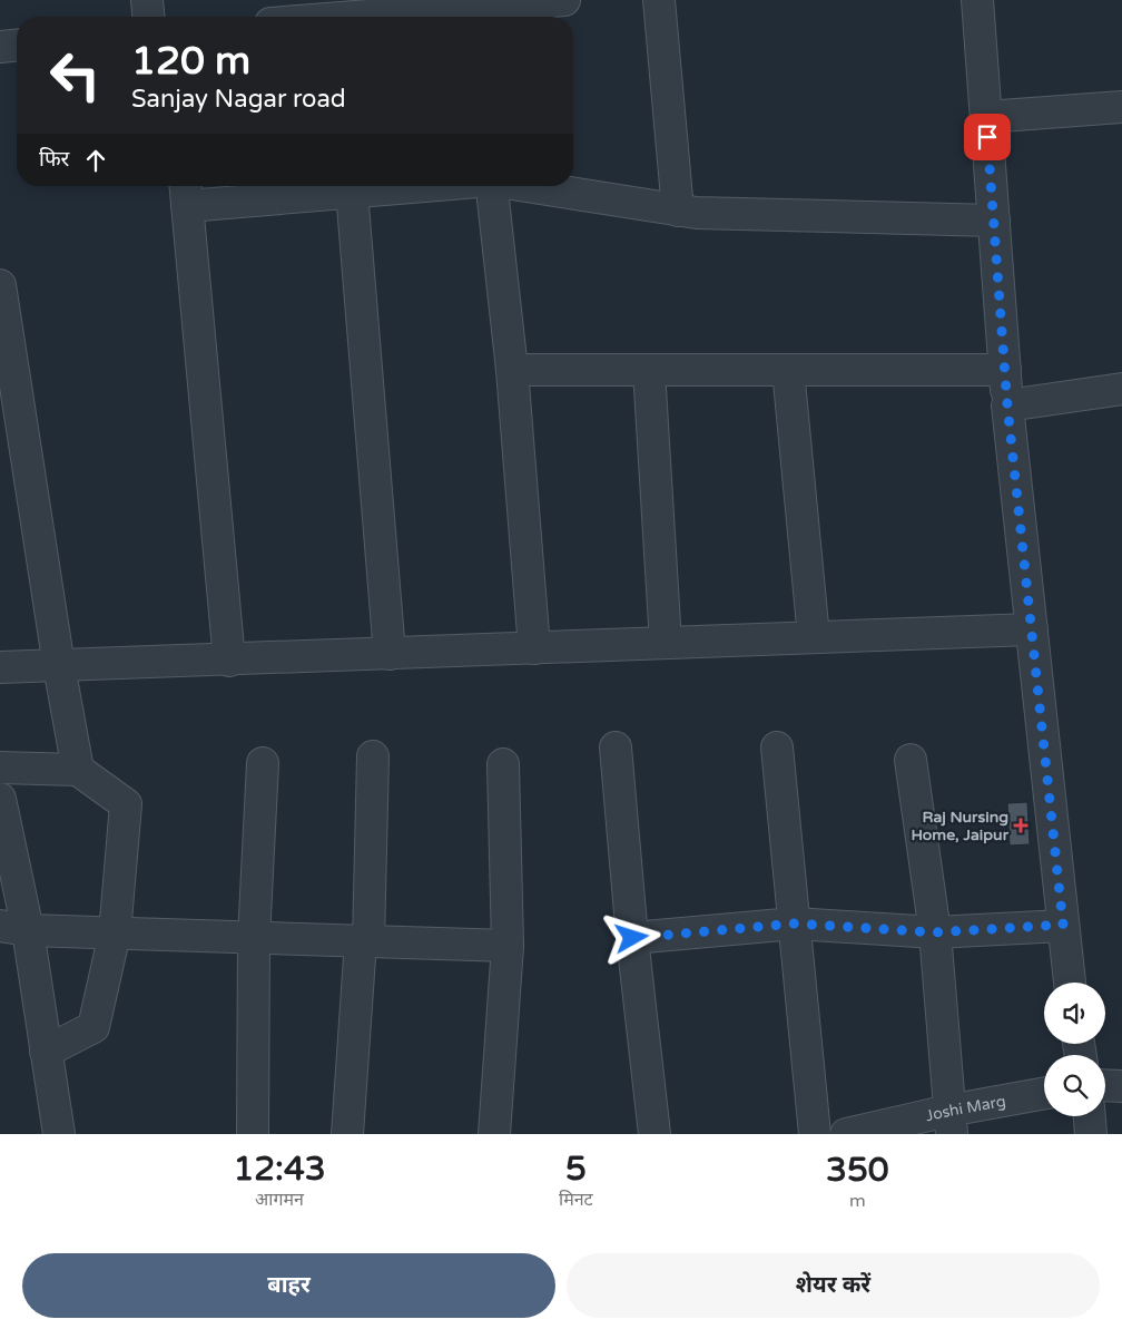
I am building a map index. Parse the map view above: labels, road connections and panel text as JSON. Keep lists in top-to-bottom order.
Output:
{
  "streets": {
    "street": ["Joshi Marg"]
  },
  "places": {
    "health": ["Raj Nursing Home, Jaipur"]
  },
  "page": {
    "turn": ["120 m", "Sanjay Nagar road"],
    "then": "फिर",
    "eta": [
      "12:43",
      "आगमन",
      "5",
      "मिनट",
      "350",
      "m"
    ],
    "buttons": ["बाहर", "शेयर करें"]
  }
}
